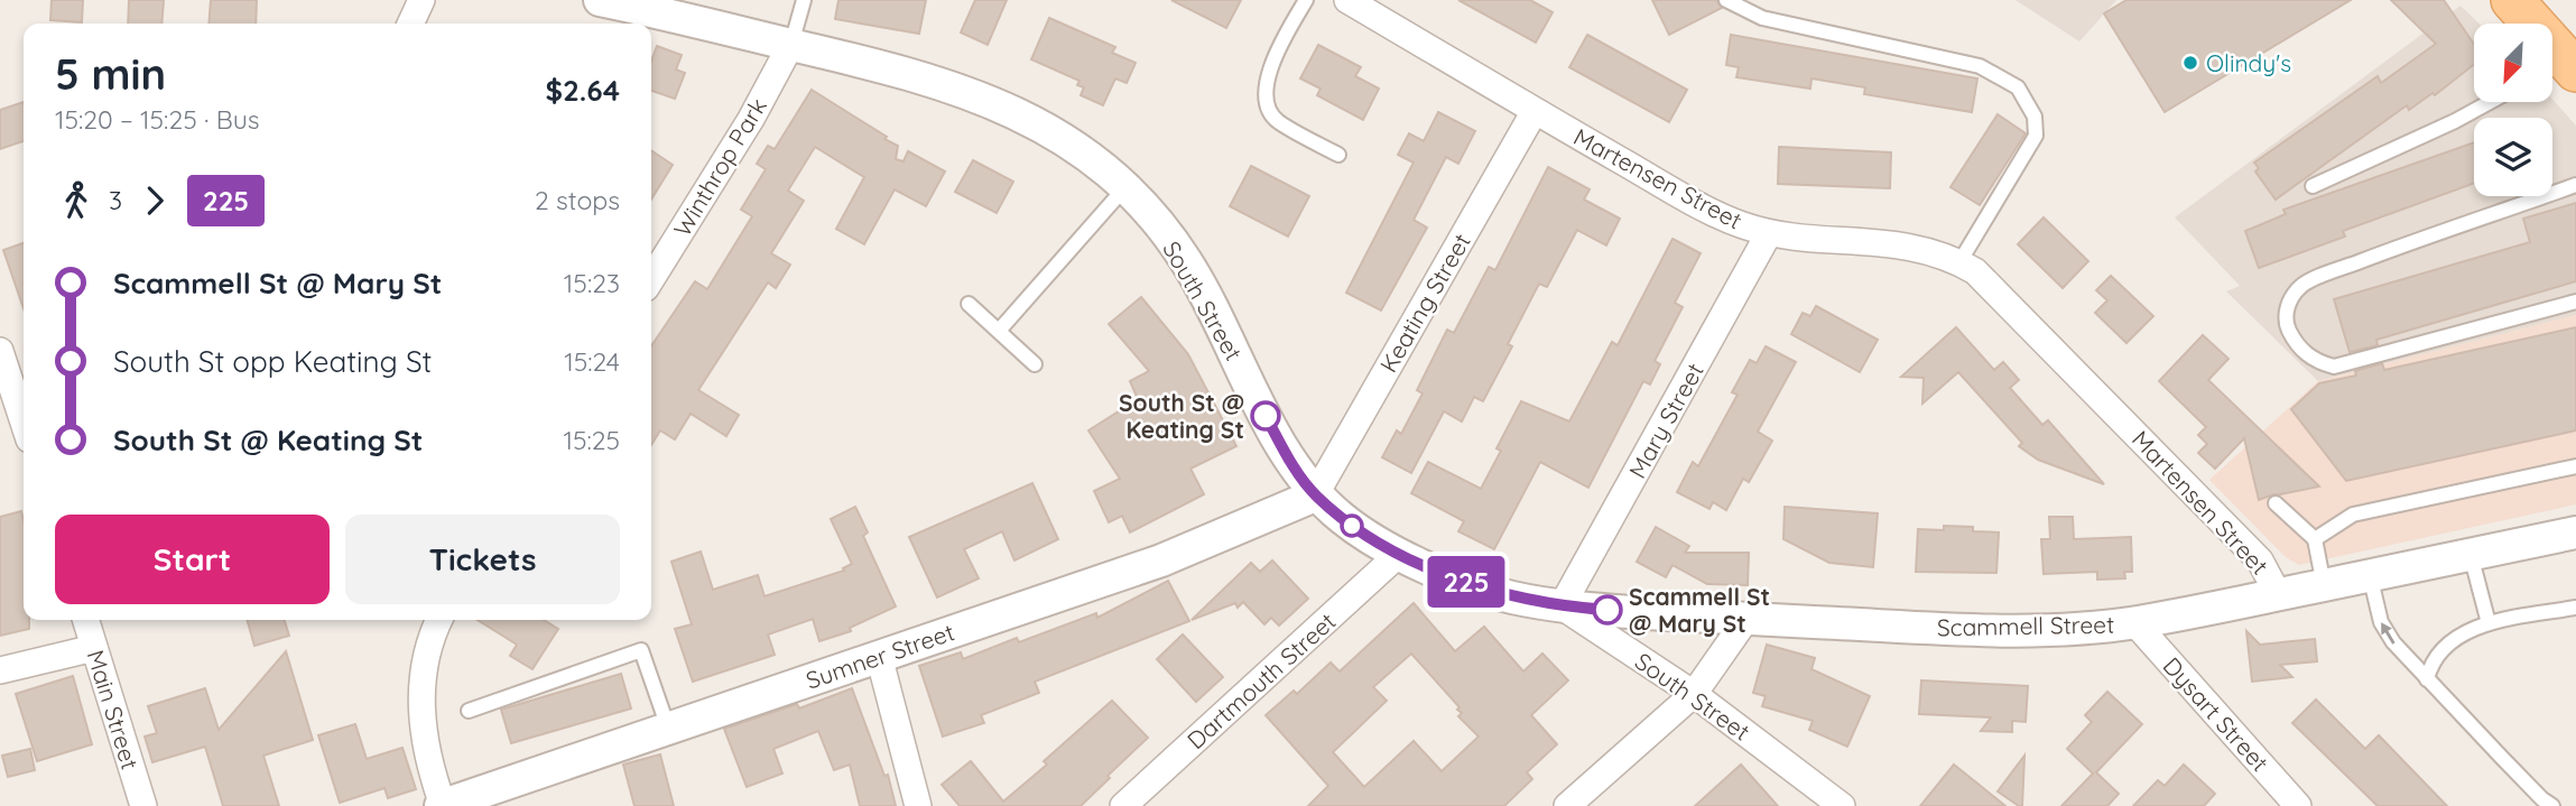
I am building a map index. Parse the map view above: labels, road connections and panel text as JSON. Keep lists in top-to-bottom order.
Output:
{
  "streets": {
    "street": [
      "Winthrop Park",
      "Martensen Street",
      "South Street",
      "Keating Street",
      "Mary Street",
      "Scammell Street",
      "Sumner Street",
      "Dartmouth Street",
      "Main Street",
      "Dysart Street"
    ]
  },
  "crossings": [
    ["Winthrop Park", "South Street"],
    ["Martensen Street", "Keating Street"],
    ["Martensen Street", "Mary Street"],
    ["Martensen Street", "Scammell Street"],
    ["South Street", "Keating Street"],
    ["South Street", "Mary Street"],
    ["South Street", "Scammell Street"],
    ["South Street", "Sumner Street"],
    ["South Street", "Dartmouth Street"],
    ["Keating Street", "Sumner Street"],
    ["Mary Street", "Scammell Street"],
    ["Scammell Street", "Dysart Street"]
  ],
  "places": ["Olindy's", "South St @ Keating St", "Scammell St @ Mary St"],
  "lines": ["bus line 225"],
  "north": "bottom left",
  "page": {
    "on_map": "225",
    "heading": ["5 min", "15:20 – 15:25 · Bus", "$2.64"],
    "legs": ["3", "225", "2 stops"],
    "list": [
      {
        "name": "Scammell St @ Mary St",
        "value": "15:23"
      },
      {
        "name": "South St opp Keating St",
        "value": "15:24"
      },
      {
        "name": "South St @ Keating St",
        "value": "15:25"
      }
    ],
    "buttons": ["Start", "Tickets"]
  }
}
